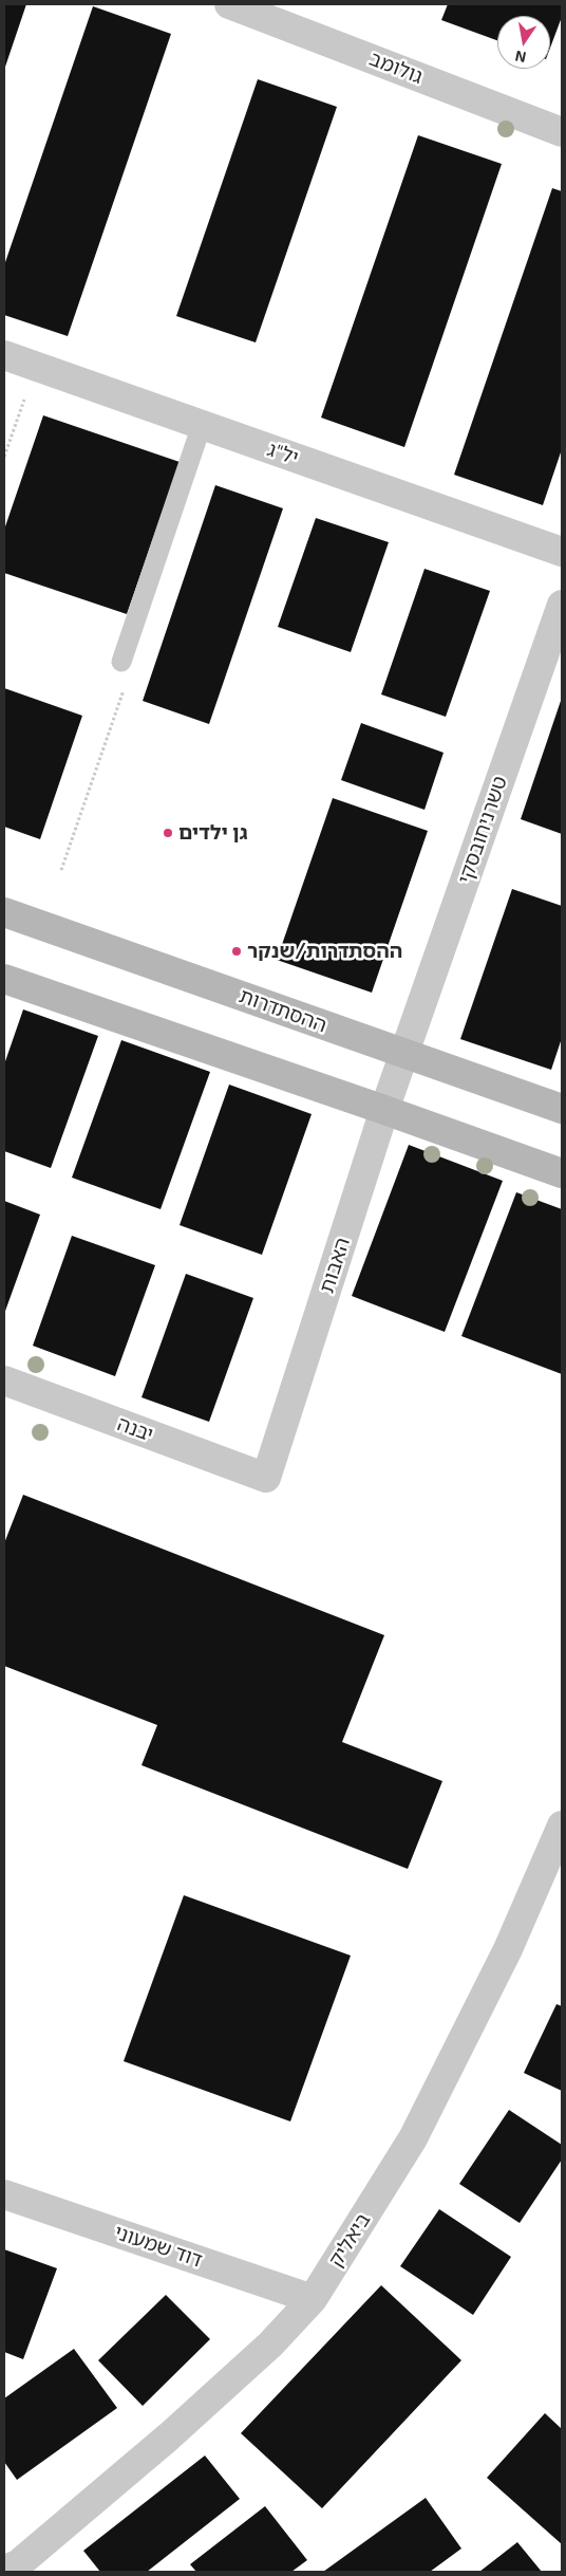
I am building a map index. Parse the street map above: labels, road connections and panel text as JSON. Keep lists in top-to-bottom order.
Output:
{
  "streets": {
    "street": [
      "גולומב",
      "יל\"ג",
      "טשרניחובסקי",
      "ההסתדרות",
      "האבות",
      "יבנה",
      "ביאליק",
      "דוד שמעוני"
    ]
  },
  "crossings": [
    ["טשרניחובסקי", "ההסתדרות"],
    ["טשרניחובסקי", "האבות"],
    ["ההסתדרות", "האבות"],
    ["האבות", "יבנה"],
    ["ביאליק", "דוד שמעוני"]
  ],
  "places": ["גן ילדים", "ההסתדרות/שנקר"],
  "north": "bottom"
}
